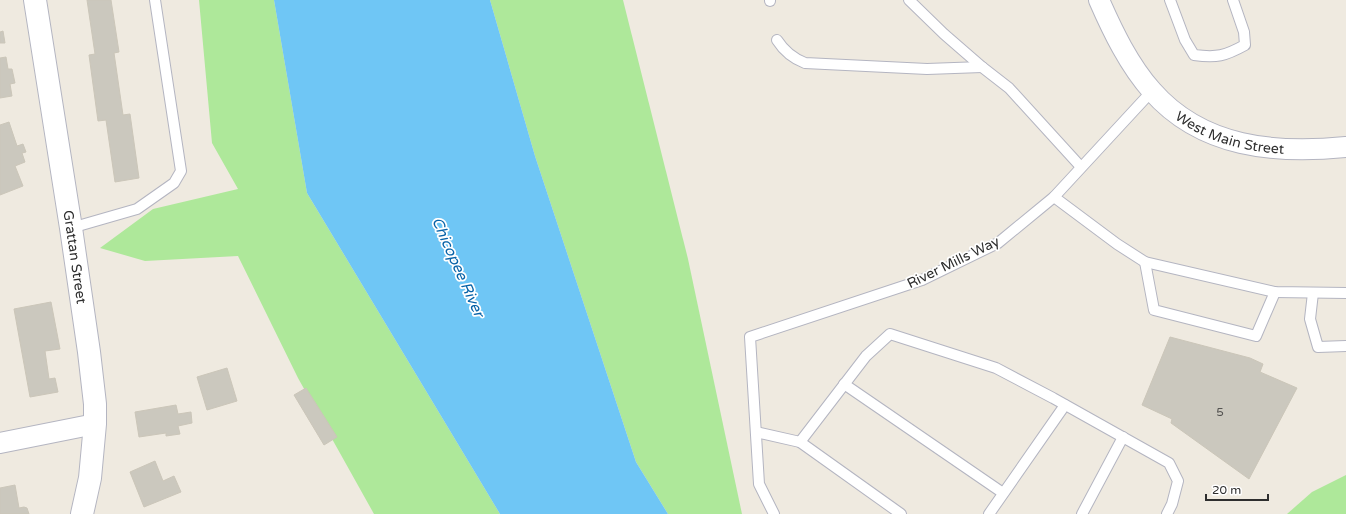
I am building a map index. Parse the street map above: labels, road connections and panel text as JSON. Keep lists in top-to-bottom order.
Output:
{
  "streets": {
    "main road": ["Grattan Street"],
    "street": ["West Main Street"],
    "lane": ["River Mills Way"]
  },
  "crossings": [
    ["West Main Street", "River Mills Way"]
  ],
  "water": ["Chicopee River"],
  "house_numbers": ["5"],
  "scale_bar": "20 m"
}
